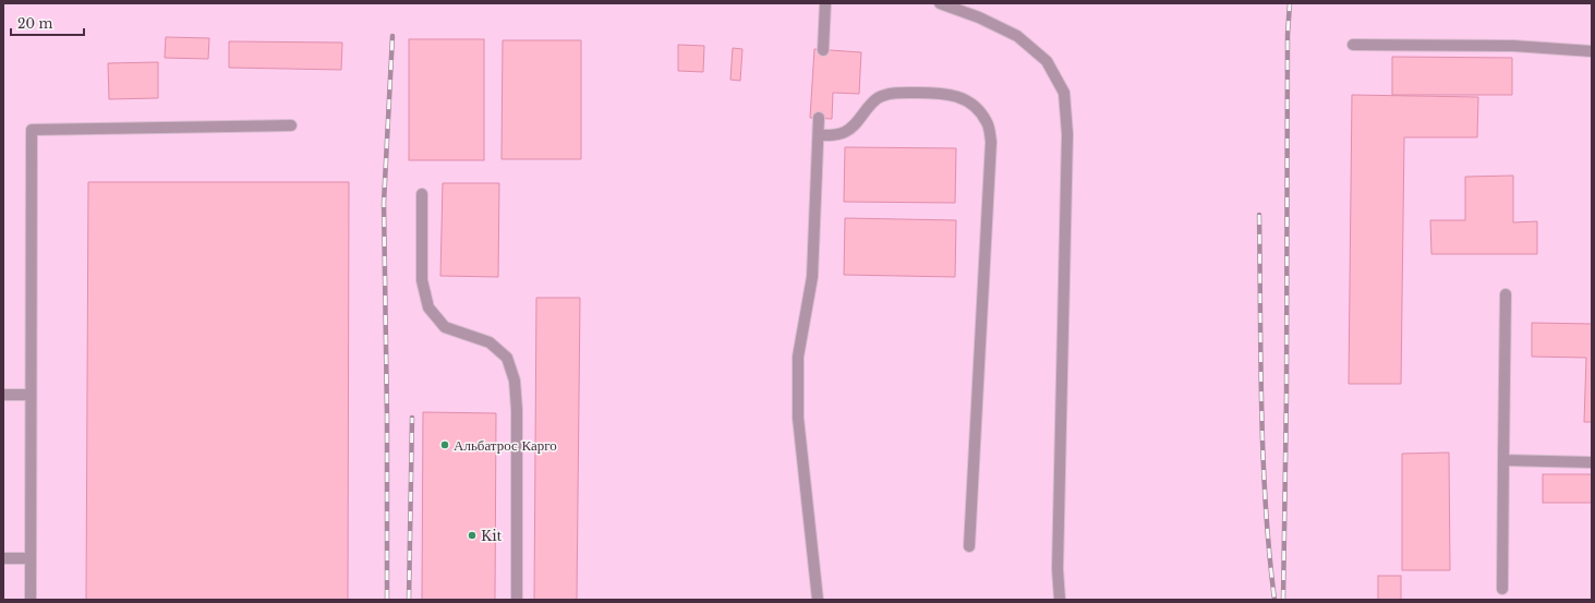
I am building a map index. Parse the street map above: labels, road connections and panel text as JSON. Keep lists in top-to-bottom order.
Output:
{
  "places": ["Альбатрос Карго", "Kit"],
  "scale_bar": "20 m"
}
